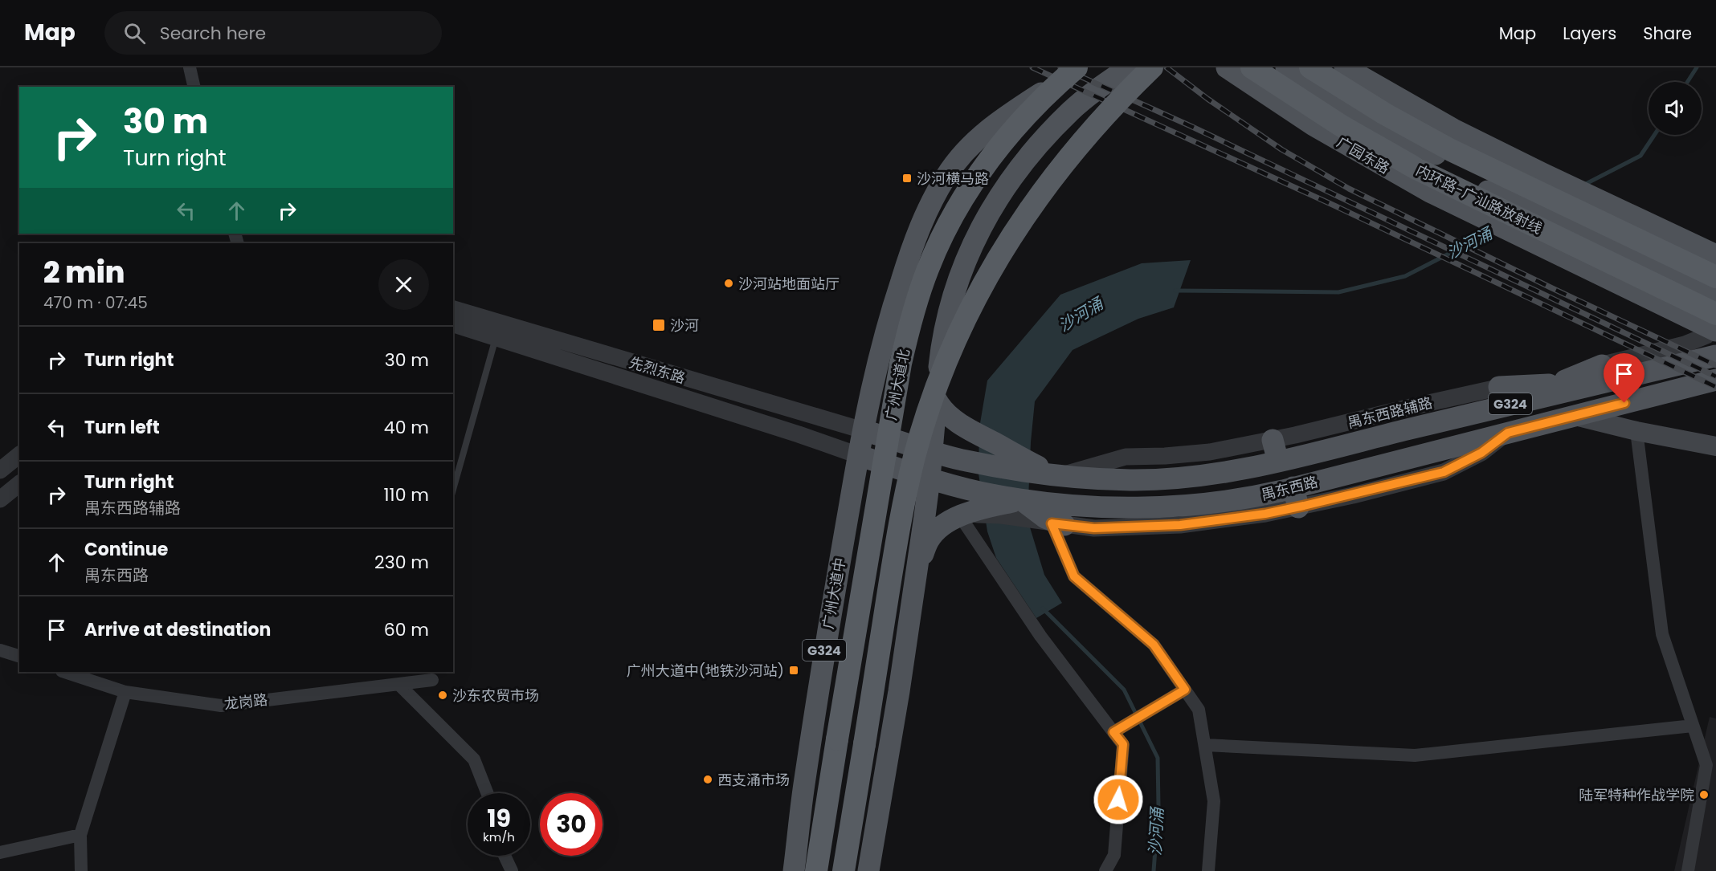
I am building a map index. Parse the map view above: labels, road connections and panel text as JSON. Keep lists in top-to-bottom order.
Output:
{
  "streets": {
    "highway": ["内环路-广汕路放射线", "广州大道北"],
    "main road": [
      "广园东路",
      "G324",
      "禺东西路",
      "广州大道中"
    ],
    "street": ["先烈东路", "禺东西路辅路", "龙岗路"]
  },
  "crossings": [
    ["广园东路", "内环路-广汕路放射线"],
    ["先烈东路", "广州大道北"],
    ["先烈东路", "禺东西路"],
    ["先烈东路", "广州大道中"],
    ["广州大道北", "禺东西路"],
    ["广州大道北", "广州大道中"],
    ["G324", "禺东西路"],
    ["禺东西路辅路", "禺东西路"],
    ["禺东西路", "广州大道中"]
  ],
  "water": ["沙河涌"],
  "places": {
    "transit": ["沙河横马路", "沙河", "广州大道中(地铁沙河站)"],
    "other": [
      "沙河站地面站厅",
      "沙东农贸市场",
      "西支涌市场",
      "陆军特种作战学院"
    ]
  },
  "page": {
    "header": "Map",
    "search": "Search here",
    "nav": ["Map", "Layers", "Share"],
    "turn": ["30 m", "Turn right"],
    "heading": ["2 min", "470 m · 07:45"],
    "list": [
      {
        "name": "Turn right",
        "value": "30 m"
      },
      {
        "name": "Turn left",
        "value": "40 m"
      },
      {
        "name": "Turn right",
        "note": "禺东西路辅路",
        "value": "110 m"
      },
      {
        "name": "Continue",
        "note": "禺东西路",
        "value": "230 m"
      },
      {
        "name": "Arrive at destination",
        "value": "60 m"
      }
    ],
    "speed": "19 km/h",
    "limit": "30"
  }
}
